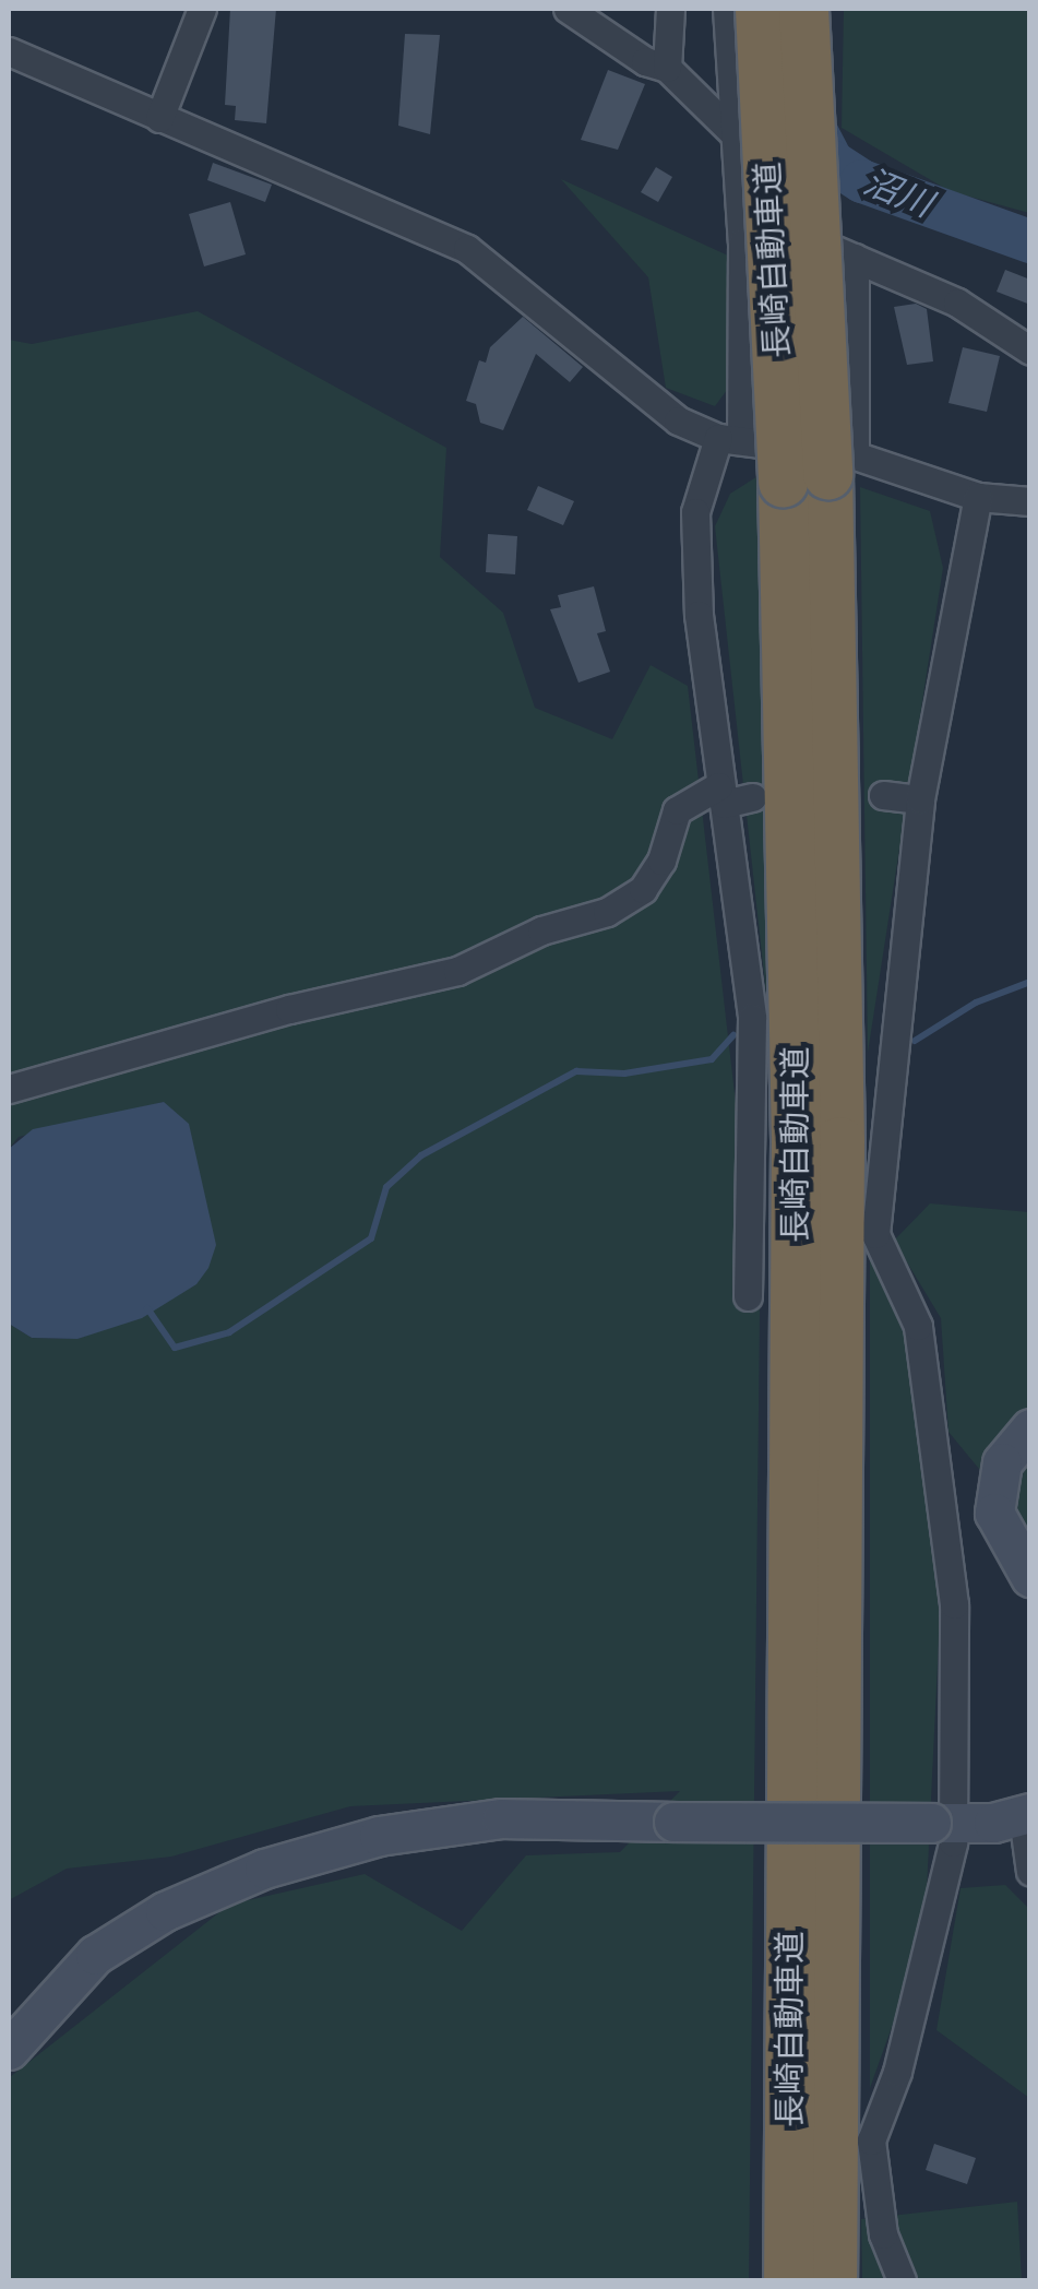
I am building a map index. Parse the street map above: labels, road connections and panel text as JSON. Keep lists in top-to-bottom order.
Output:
{
  "streets": {
    "highway": ["長崎自動車道"]
  },
  "water": ["沼川"]
}
